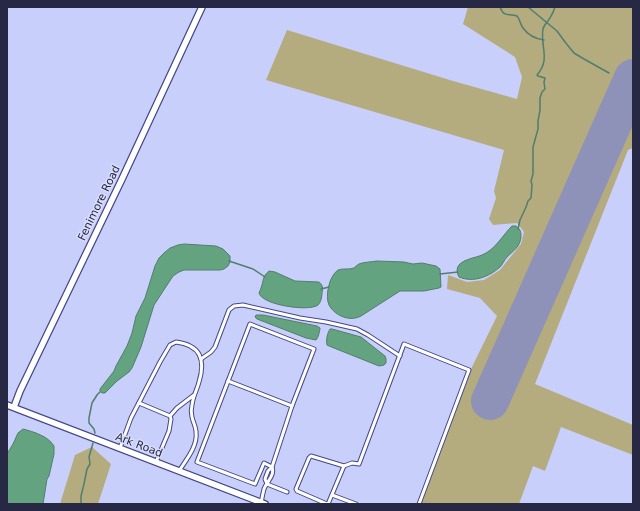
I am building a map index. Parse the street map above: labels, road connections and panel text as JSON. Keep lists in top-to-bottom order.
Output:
{
  "streets": {
    "street": ["Fenimore Road", "Ark Road"]
  },
  "crossings": [
    ["Fenimore Road", "Ark Road"]
  ]
}
